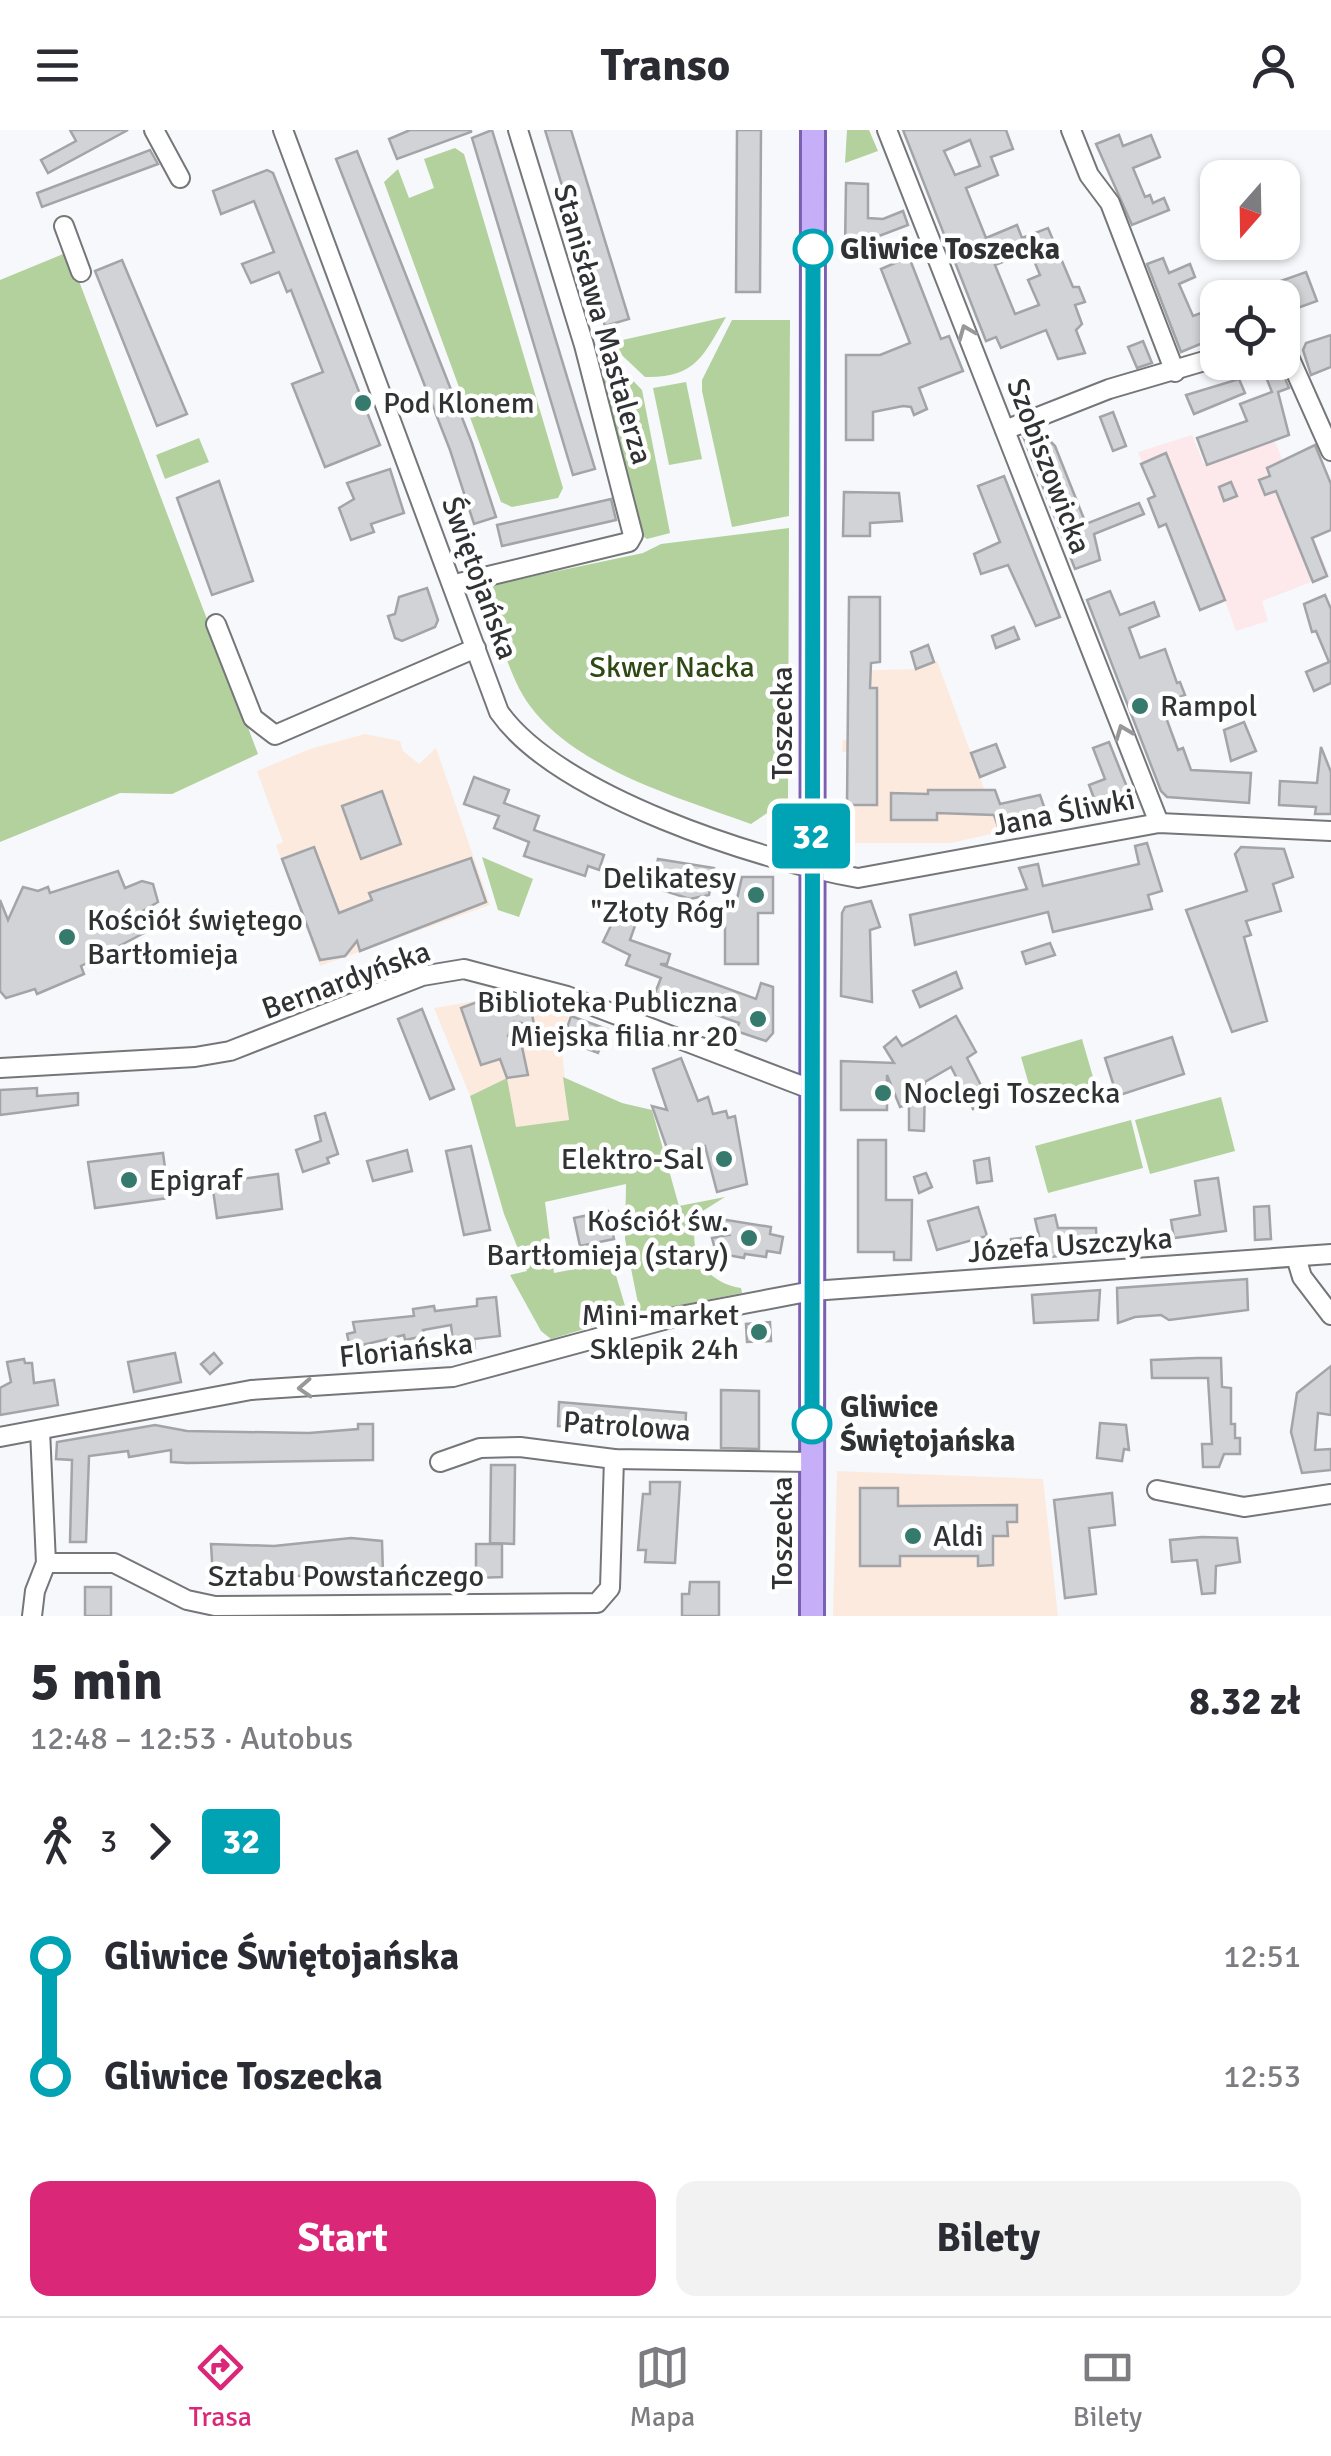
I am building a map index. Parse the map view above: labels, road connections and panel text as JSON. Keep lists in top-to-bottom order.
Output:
{
  "streets": {
    "main road": ["Toszecka"],
    "street": [
      "Stanisława Mastalerza",
      "Szobiszowicka",
      "Świętojańska",
      "Jana Śliwki",
      "Bernardyńska",
      "Józefa Uszczyka",
      "Floriańska",
      "Patrolowa",
      "Sztabu Powstańczego"
    ]
  },
  "crossings": [
    ["Stanisława Mastalerza", "Świętojańska"],
    ["Szobiszowicka", "Jana Śliwki"],
    ["Świętojańska", "Toszecka"],
    ["Świętojańska", "Jana Śliwki"],
    ["Toszecka", "Jana Śliwki"],
    ["Toszecka", "Bernardyńska"],
    ["Toszecka", "Józefa Uszczyka"],
    ["Toszecka", "Floriańska"],
    ["Toszecka", "Patrolowa"],
    ["Józefa Uszczyka", "Floriańska"],
    ["Patrolowa", "Sztabu Powstańczego"]
  ],
  "one_way": ["Szobiszowicka", "Floriańska"],
  "parks": ["Skwer Nacka"],
  "places": [
    "Gliwice Toszecka",
    "Pod Klonem",
    "Rampol",
    "Delikatesy \"Złoty Róg\"",
    "Kościół świętego Bartłomieja",
    "Biblioteka Publiczna Miejska filia nr 20",
    "Noclegi Toszecka",
    "Elektro-Sal",
    "Epigraf",
    "Kościół św. Bartłomieja (stary)",
    "Mini-market Sklepik 24h",
    "Gliwice Świętojańska",
    "Aldi"
  ],
  "lines": ["bus line 32"],
  "north": "bottom",
  "page": {
    "header": "Transo",
    "on_map": "32",
    "heading": ["5 min", "12:48 – 12:53 · Autobus", "8.32 zł"],
    "legs": ["3", "32"],
    "list": [
      {
        "name": "Gliwice Świętojańska",
        "value": "12:51"
      },
      {
        "name": "Gliwice Toszecka",
        "value": "12:53"
      }
    ],
    "buttons": ["Start", "Bilety"],
    "tabs": ["Trasa", "Mapa", "Bilety"]
  }
}
